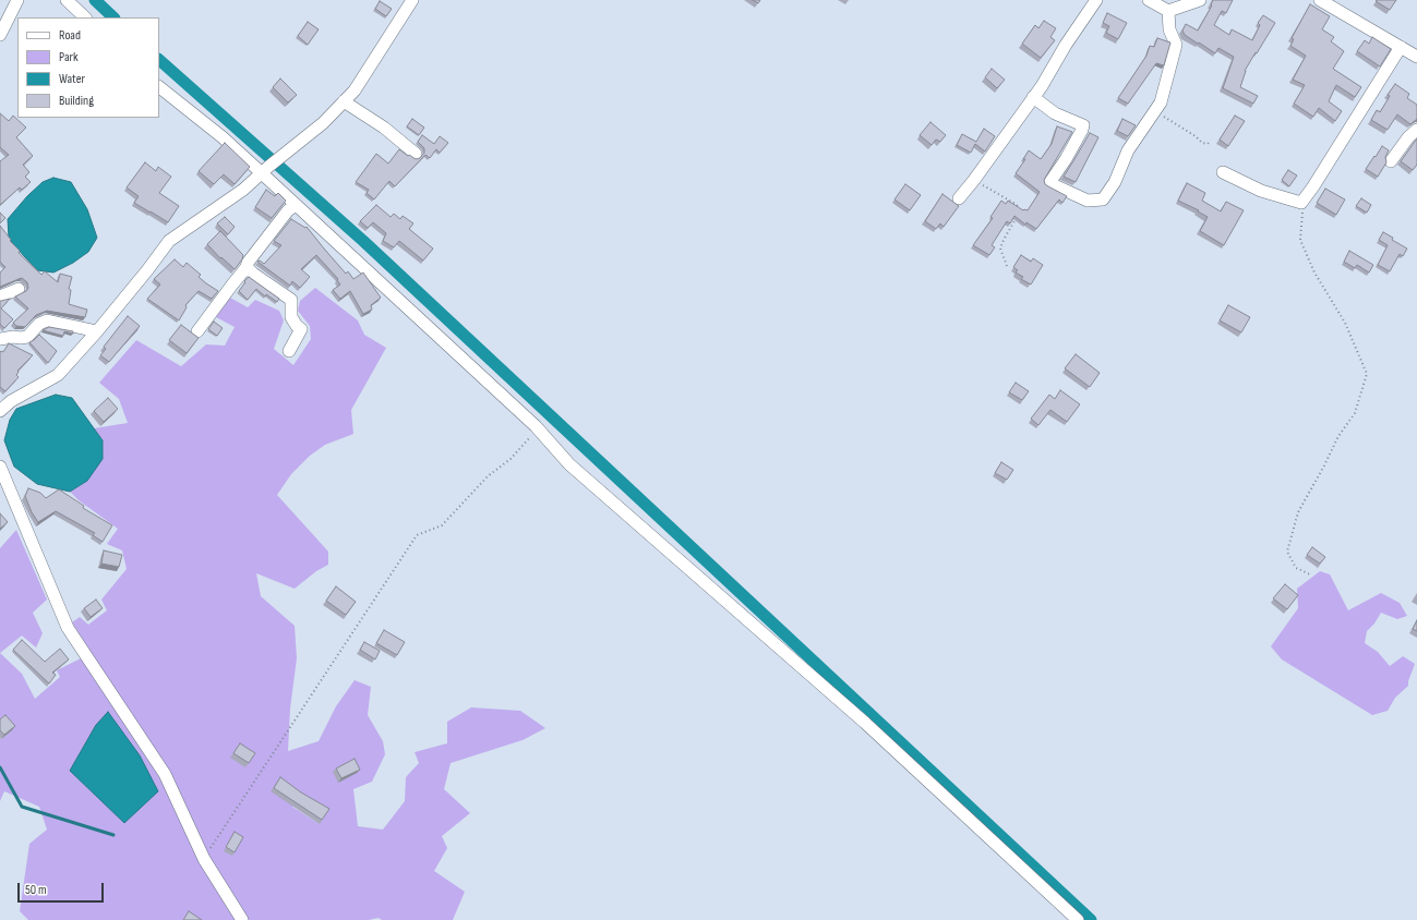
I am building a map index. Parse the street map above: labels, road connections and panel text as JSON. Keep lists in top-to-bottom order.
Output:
{
  "legend": [
    "Road",
    "Park",
    "Water",
    "Building"
  ],
  "scale_bar": "50 m"
}
